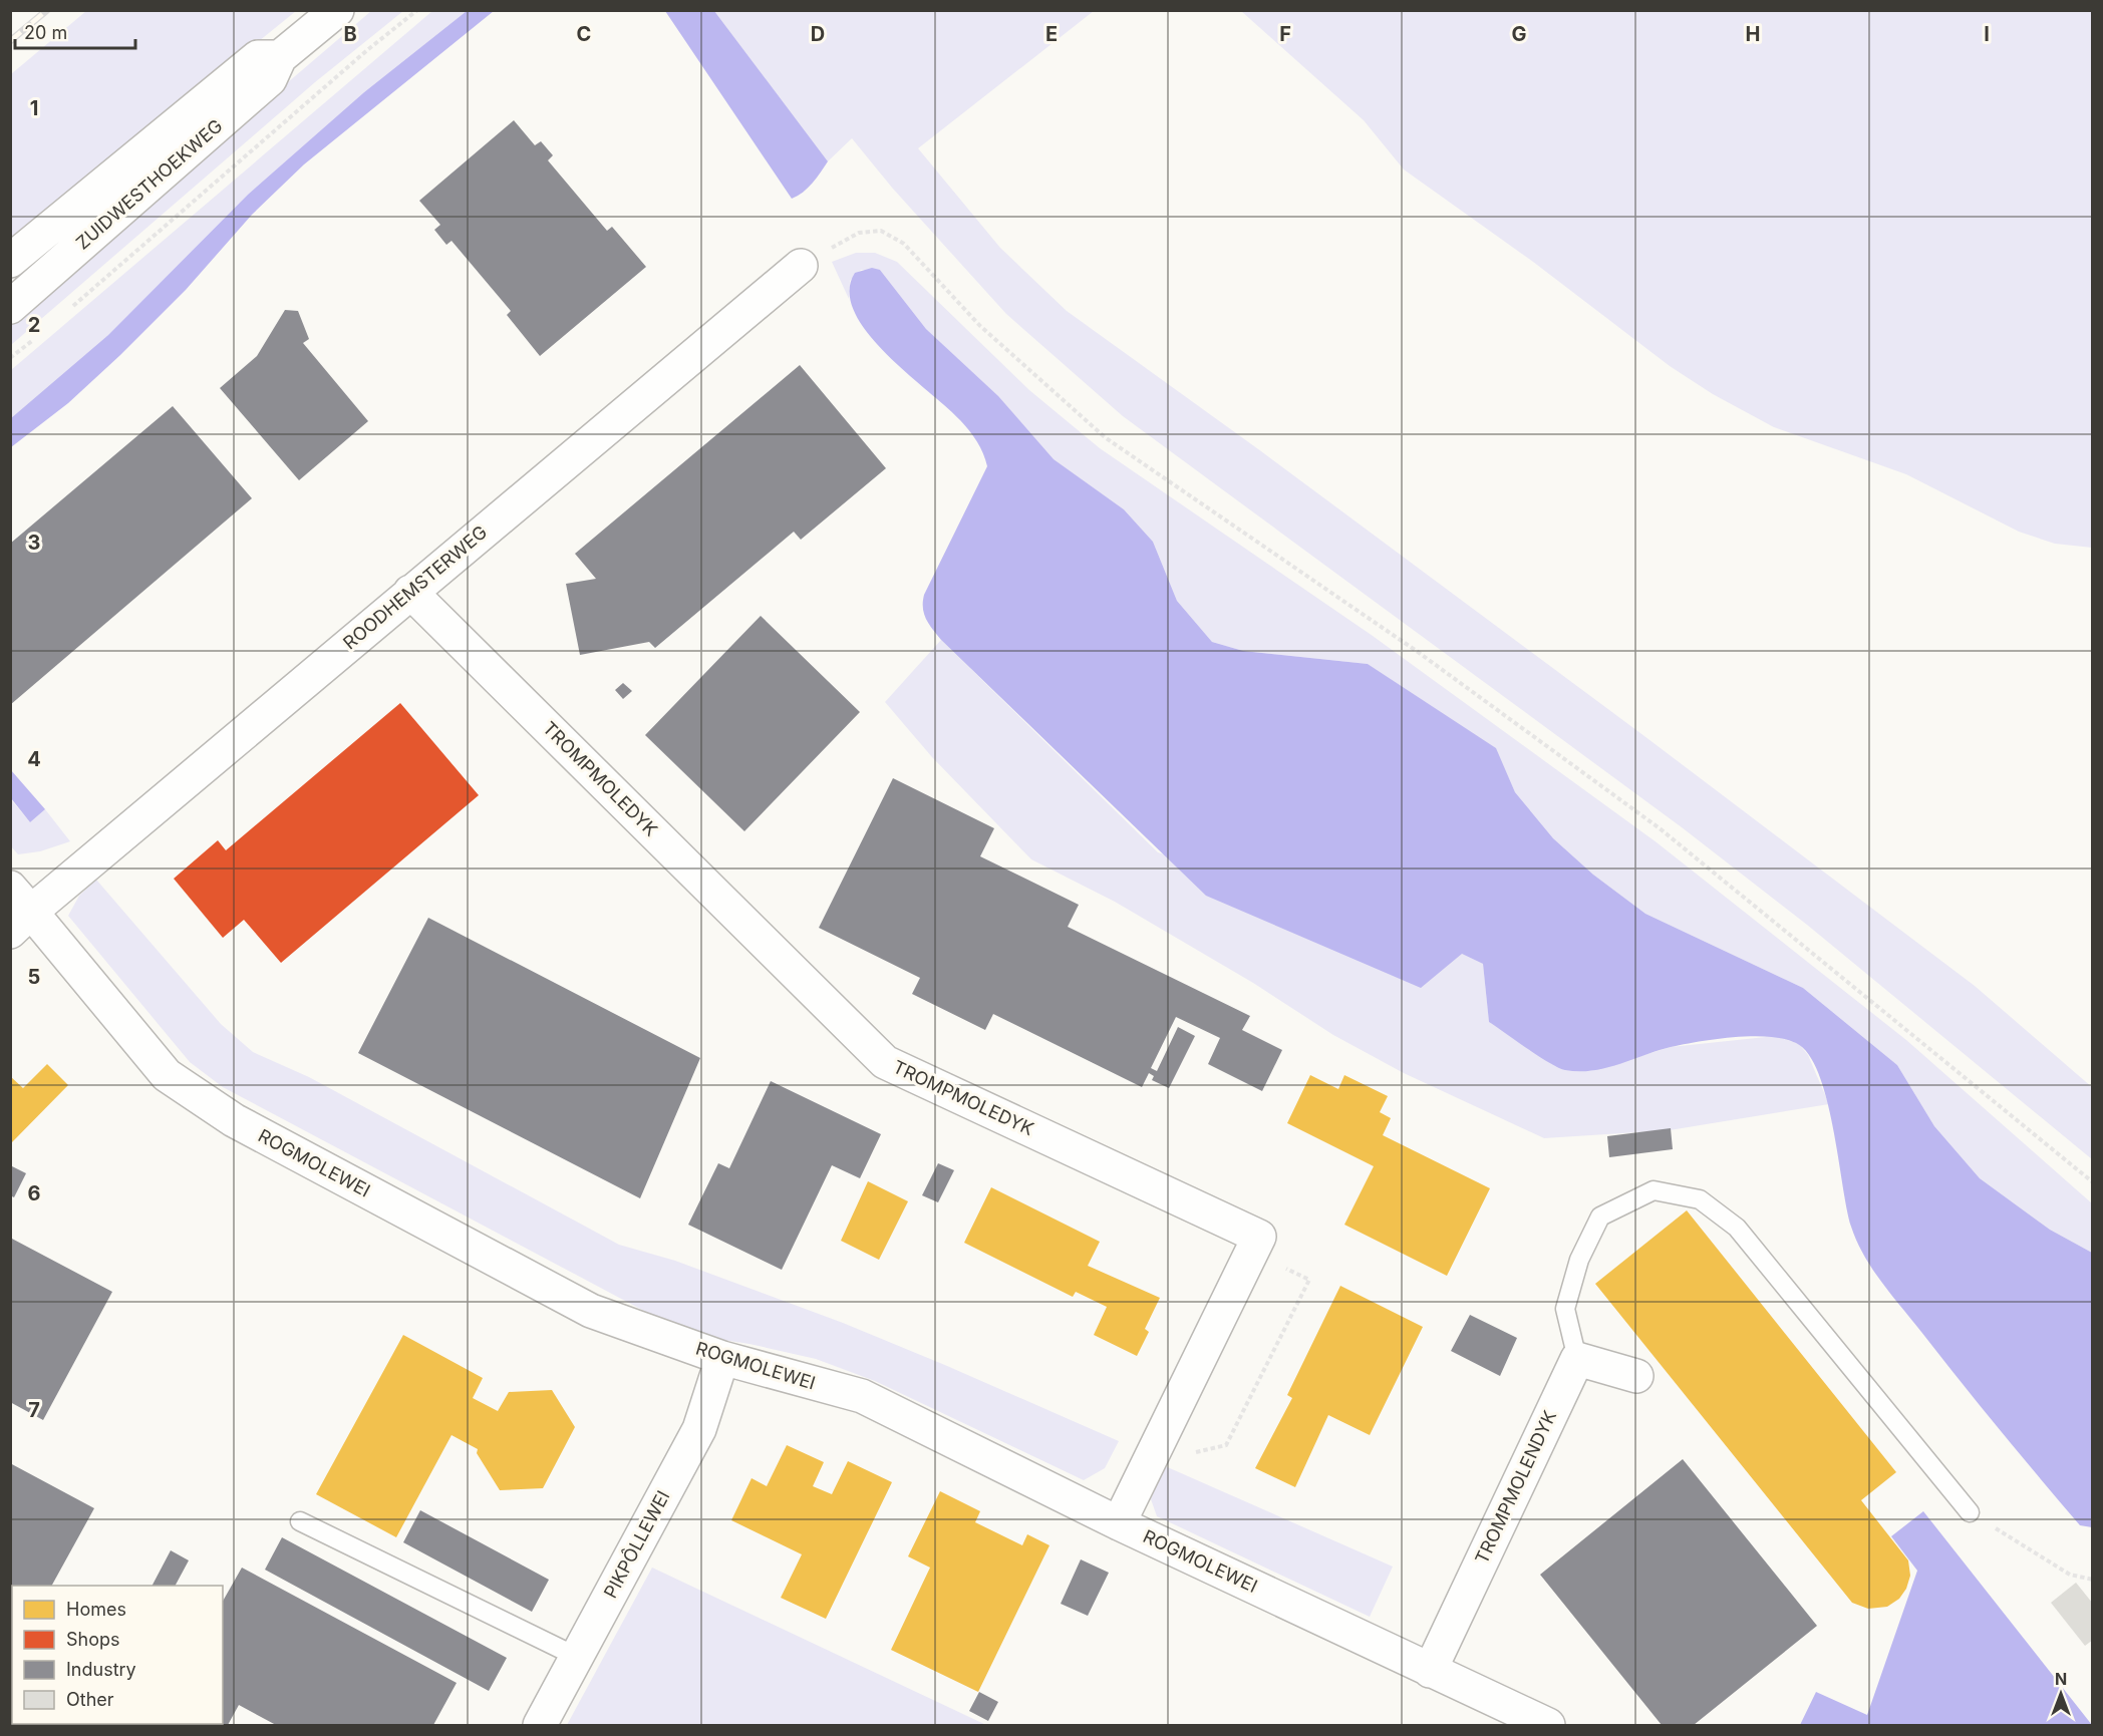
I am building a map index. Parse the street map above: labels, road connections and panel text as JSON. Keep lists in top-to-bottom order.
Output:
{
  "streets": {
    "street": [
      "ZUIDWESTHOEKWEG",
      "ROODHEMSTERWEG",
      "TROMPMOLEDYK",
      "ROGMOLEWEI",
      "TROMPMOLENDYK",
      "PIKPÔLLEWEI"
    ]
  },
  "crossings": [
    ["ROODHEMSTERWEG", "TROMPMOLEDYK"],
    ["ROODHEMSTERWEG", "ROGMOLEWEI"],
    ["ROGMOLEWEI", "TROMPMOLENDYK"],
    ["ROGMOLEWEI", "PIKPÔLLEWEI"]
  ],
  "legend": [
    "Homes",
    "Shops",
    "Industry",
    "Other"
  ],
  "scale_bar": "20 m",
  "north": "top",
  "grid": {
    "columns": [
      "B",
      "C",
      "D",
      "E",
      "F",
      "G",
      "H",
      "I"
    ],
    "rows": [
      "1",
      "2",
      "3",
      "4",
      "5",
      "6",
      "7"
    ]
  }
}
